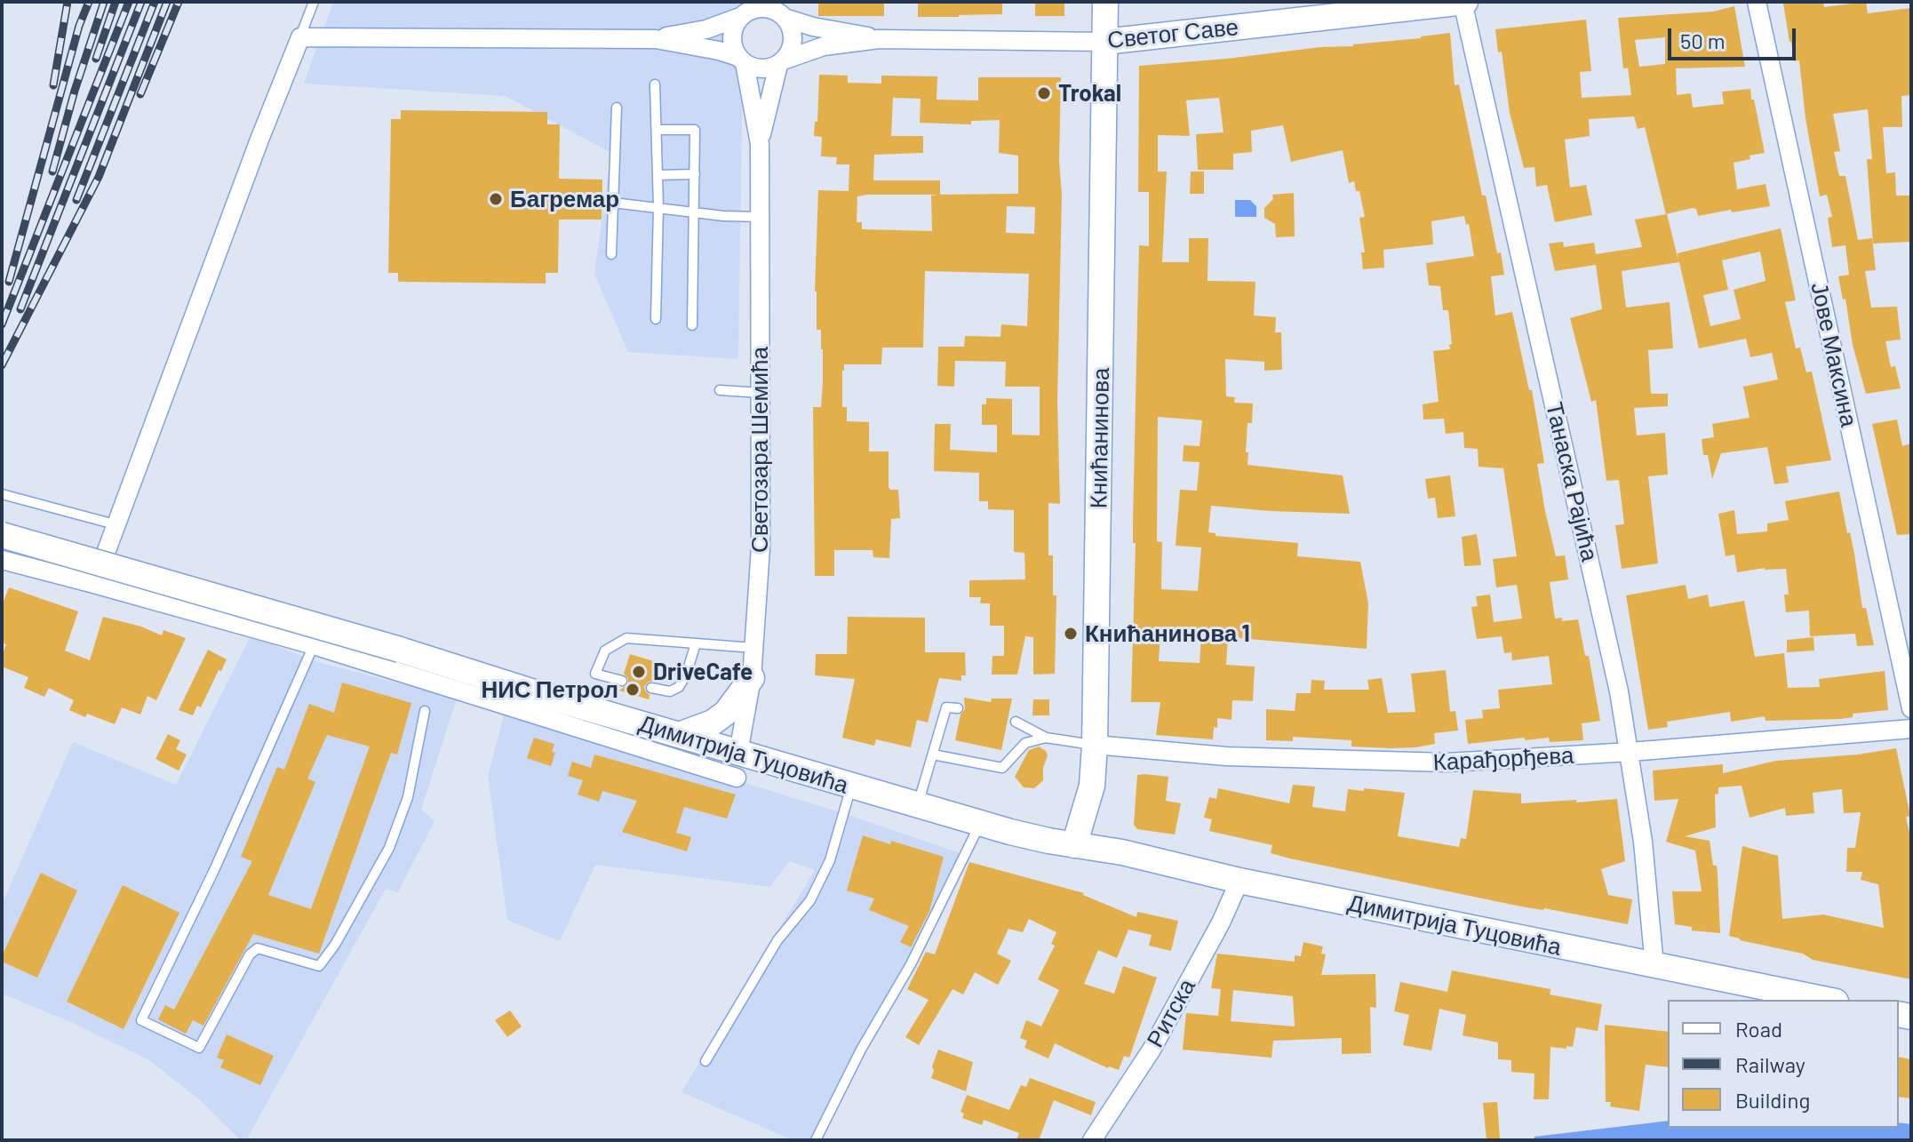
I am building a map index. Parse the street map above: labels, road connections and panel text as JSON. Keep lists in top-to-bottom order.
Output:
{
  "streets": {
    "main road": ["Светог Саве", "Книћанинова", "Димитрија Туцовића"],
    "street": [
      "Јове Максина",
      "Светозара Шемића",
      "Танаска Рајића",
      "Карађорђева",
      "Ритска"
    ]
  },
  "crossings": [
    ["Светог Саве", "Книћанинова"],
    ["Светог Саве", "Светозара Шемића"],
    ["Светог Саве", "Танаска Рајића"],
    ["Книћанинова", "Димитрија Туцовића"],
    ["Книћанинова", "Карађорђева"],
    ["Светозара Шемића", "Димитрија Туцовића"],
    ["Танаска Рајића", "Димитрија Туцовића"],
    ["Танаска Рајића", "Карађорђева"],
    ["Димитрија Туцовића", "Ритска"]
  ],
  "places": [
    "Trokal",
    "Багремар",
    "Книћанинова 1",
    "DriveCafe",
    "НИС Петрол"
  ],
  "legend": ["Road", "Railway", "Building"],
  "scale_bar": "50 m"
}
